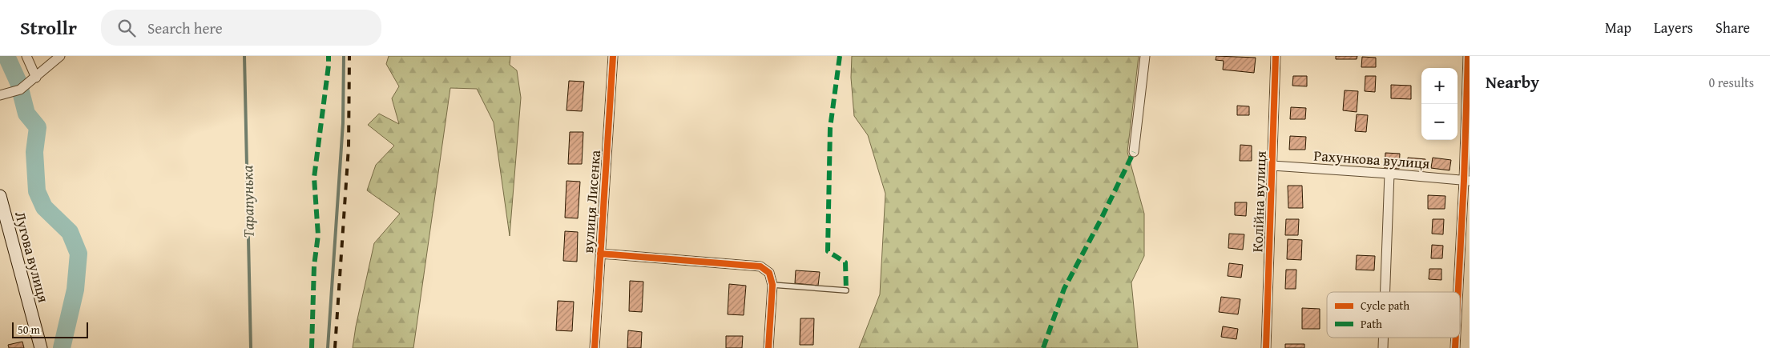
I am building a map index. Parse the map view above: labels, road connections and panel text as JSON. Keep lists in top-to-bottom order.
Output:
{
  "streets": {
    "street": [
      "Рахункова вулиця",
      "вулиця Лисенка",
      "Колійна вулиця",
      "Лугова вулиця"
    ]
  },
  "crossings": [
    ["Рахункова вулиця", "Колійна вулиця"]
  ],
  "water": ["Тарапунька"],
  "legend": ["Cycle path", "Path"],
  "scale_bar": "50 m",
  "page": {
    "header": "Strollr",
    "search": "Search here",
    "nav": ["Map", "Layers", "Share"],
    "heading": ["Nearby", "0 results"],
    "map_buttons": ["+", "−"],
    "scale": "50 m"
  }
}
